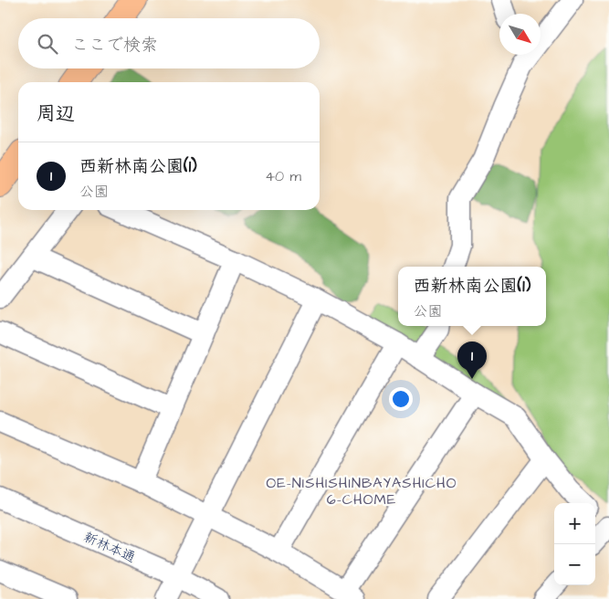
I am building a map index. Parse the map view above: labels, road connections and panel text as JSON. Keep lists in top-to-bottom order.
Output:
{
  "streets": {
    "street": ["新林本通"]
  },
  "districts": ["OE-NISHISHINBAYASHICHO 6-CHOME"],
  "north": "bottom right",
  "page": {
    "search": "ここで検索",
    "heading": "周辺",
    "list": [
      {
        "mark": "1",
        "name": "西新林南公園(1)",
        "note": "公園",
        "value": "40 m"
      }
    ],
    "popup": ["西新林南公園(1)", "公園"],
    "pins": "1",
    "map_buttons": ["+", "−"]
  }
}
